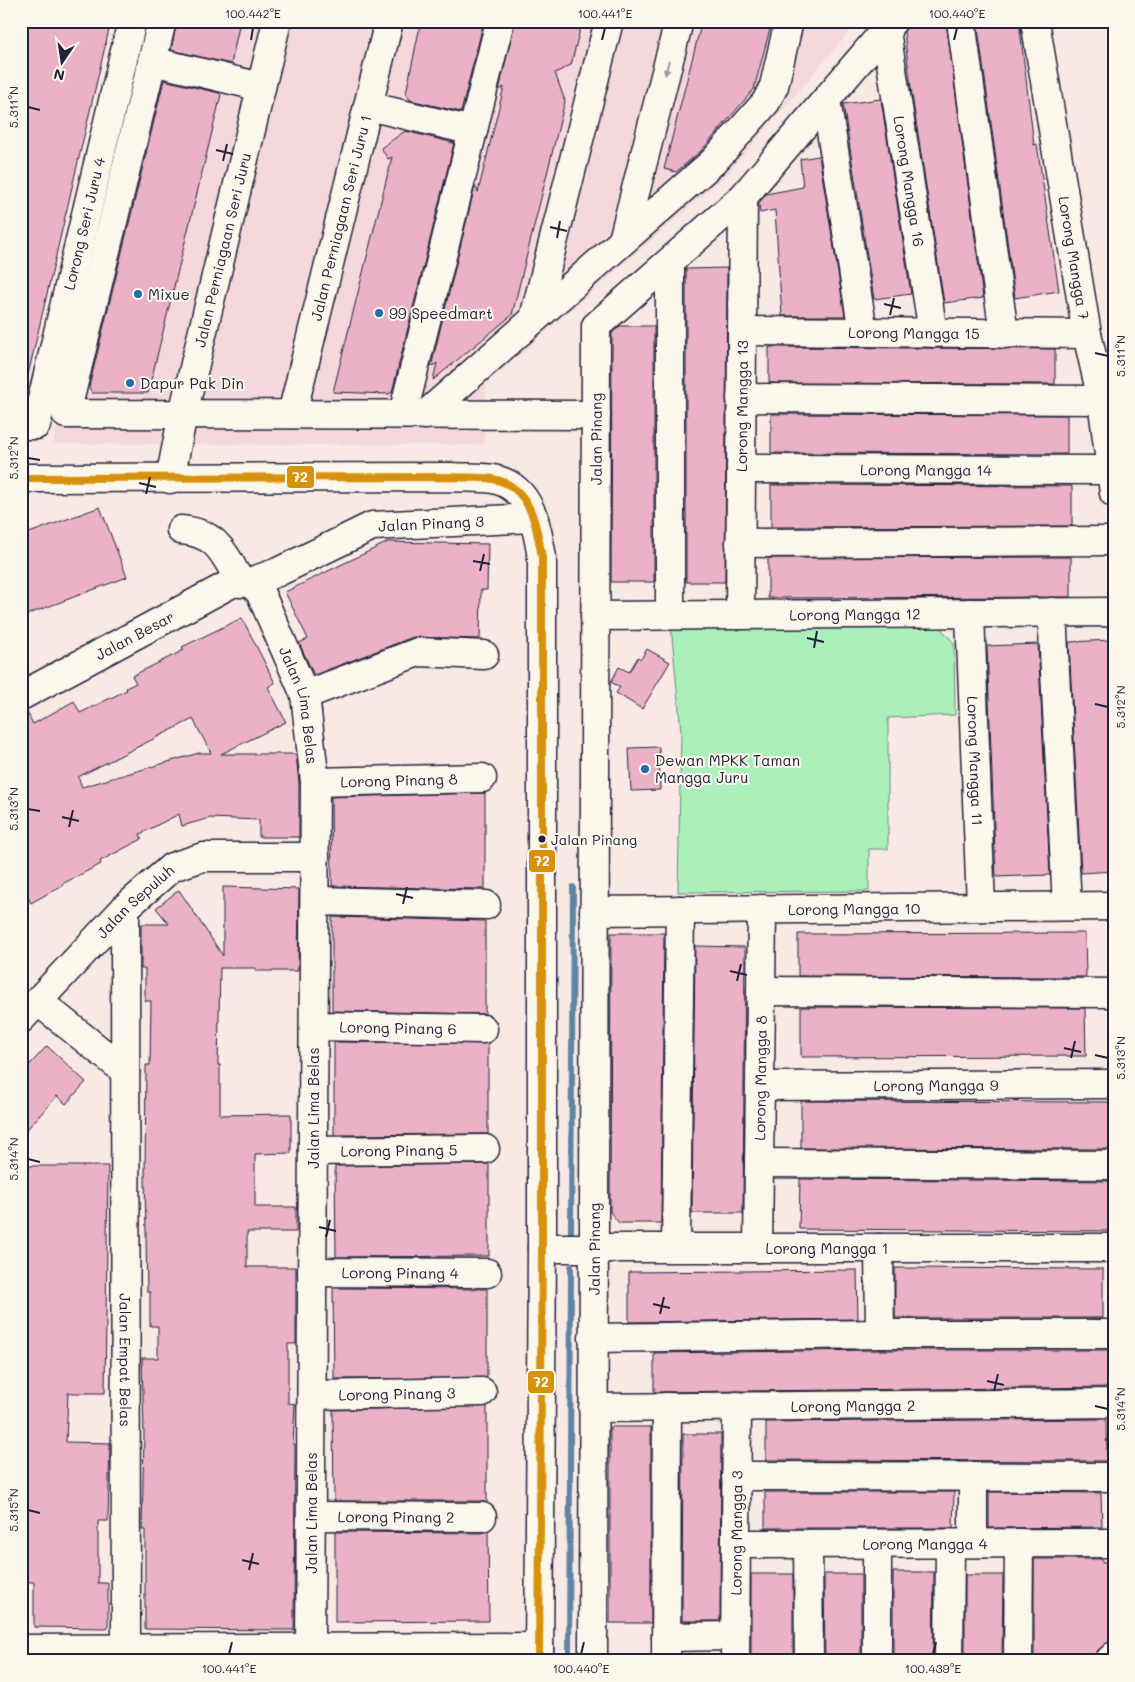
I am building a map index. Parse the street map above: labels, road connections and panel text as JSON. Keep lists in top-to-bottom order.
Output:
{
  "streets": {
    "street": [
      "Lorong Mangga 16",
      "Jalan Perniagaan Seri Juru 1",
      "Lorong Seri Juru 4",
      "Jalan Perniagaan Seri Juru",
      "Lorong Mangga 7",
      "Lorong Mangga 15",
      "Lorong Mangga 13",
      "Jalan Pinang",
      "Lorong Mangga 14",
      "Jalan Pinang 3",
      "Lorong Mangga 12",
      "Jalan Besar",
      "Jalan Lima Belas",
      "Lorong Mangga 11",
      "Lorong Pinang 8",
      "Jalan Sepuluh",
      "Lorong Mangga 10",
      "Lorong Pinang 6",
      "Lorong Mangga 8",
      "Lorong Mangga 9",
      "Lorong Pinang 5",
      "Lorong Mangga 1",
      "Lorong Pinang 4",
      "Jalan Empat Belas",
      "Lorong Pinang 3",
      "Lorong Mangga 2",
      "Lorong Pinang 2",
      "Lorong Mangga 3",
      "Lorong Mangga 4"
    ]
  },
  "crossings": [
    ["Lorong Mangga 16", "Lorong Mangga 15"],
    ["Lorong Mangga 7", "Lorong Mangga 15"],
    ["Lorong Mangga 7", "Lorong Mangga 14"],
    ["Lorong Mangga 15", "Lorong Mangga 13"],
    ["Lorong Mangga 13", "Lorong Mangga 14"],
    ["Lorong Mangga 13", "Lorong Mangga 12"],
    ["Jalan Pinang", "Lorong Mangga 12"],
    ["Jalan Pinang", "Lorong Mangga 10"],
    ["Jalan Pinang", "Lorong Mangga 1"],
    ["Jalan Pinang", "Lorong Mangga 2"],
    ["Jalan Pinang 3", "Jalan Besar"],
    ["Jalan Pinang 3", "Jalan Lima Belas"],
    ["Lorong Mangga 12", "Lorong Mangga 11"],
    ["Jalan Besar", "Jalan Lima Belas"],
    ["Jalan Lima Belas", "Lorong Pinang 8"],
    ["Jalan Lima Belas", "Jalan Sepuluh"],
    ["Jalan Lima Belas", "Lorong Pinang 6"],
    ["Jalan Lima Belas", "Lorong Pinang 5"],
    ["Jalan Lima Belas", "Lorong Pinang 4"],
    ["Jalan Lima Belas", "Lorong Pinang 3"],
    ["Jalan Lima Belas", "Lorong Pinang 2"],
    ["Lorong Mangga 11", "Lorong Mangga 10"],
    ["Jalan Sepuluh", "Jalan Empat Belas"],
    ["Lorong Mangga 10", "Lorong Mangga 8"],
    ["Lorong Mangga 8", "Lorong Mangga 9"],
    ["Lorong Mangga 8", "Lorong Mangga 1"],
    ["Lorong Mangga 2", "Lorong Mangga 3"],
    ["Lorong Mangga 3", "Lorong Mangga 4"]
  ],
  "places": [
    "Mixue",
    "99 Speedmart",
    "Dapur Pak Din",
    "Dewan MPKK Taman Mangga Juru",
    "Jalan Pinang"
  ],
  "lines": ["transit line 72"],
  "north": "bottom",
  "coordinates": [
    "100.442°E",
    "100.441°E",
    "100.440°E",
    "5.311°N",
    "5.312°N",
    "5.313°N",
    "5.314°N",
    "5.315°N",
    "100.439°E"
  ]
}
